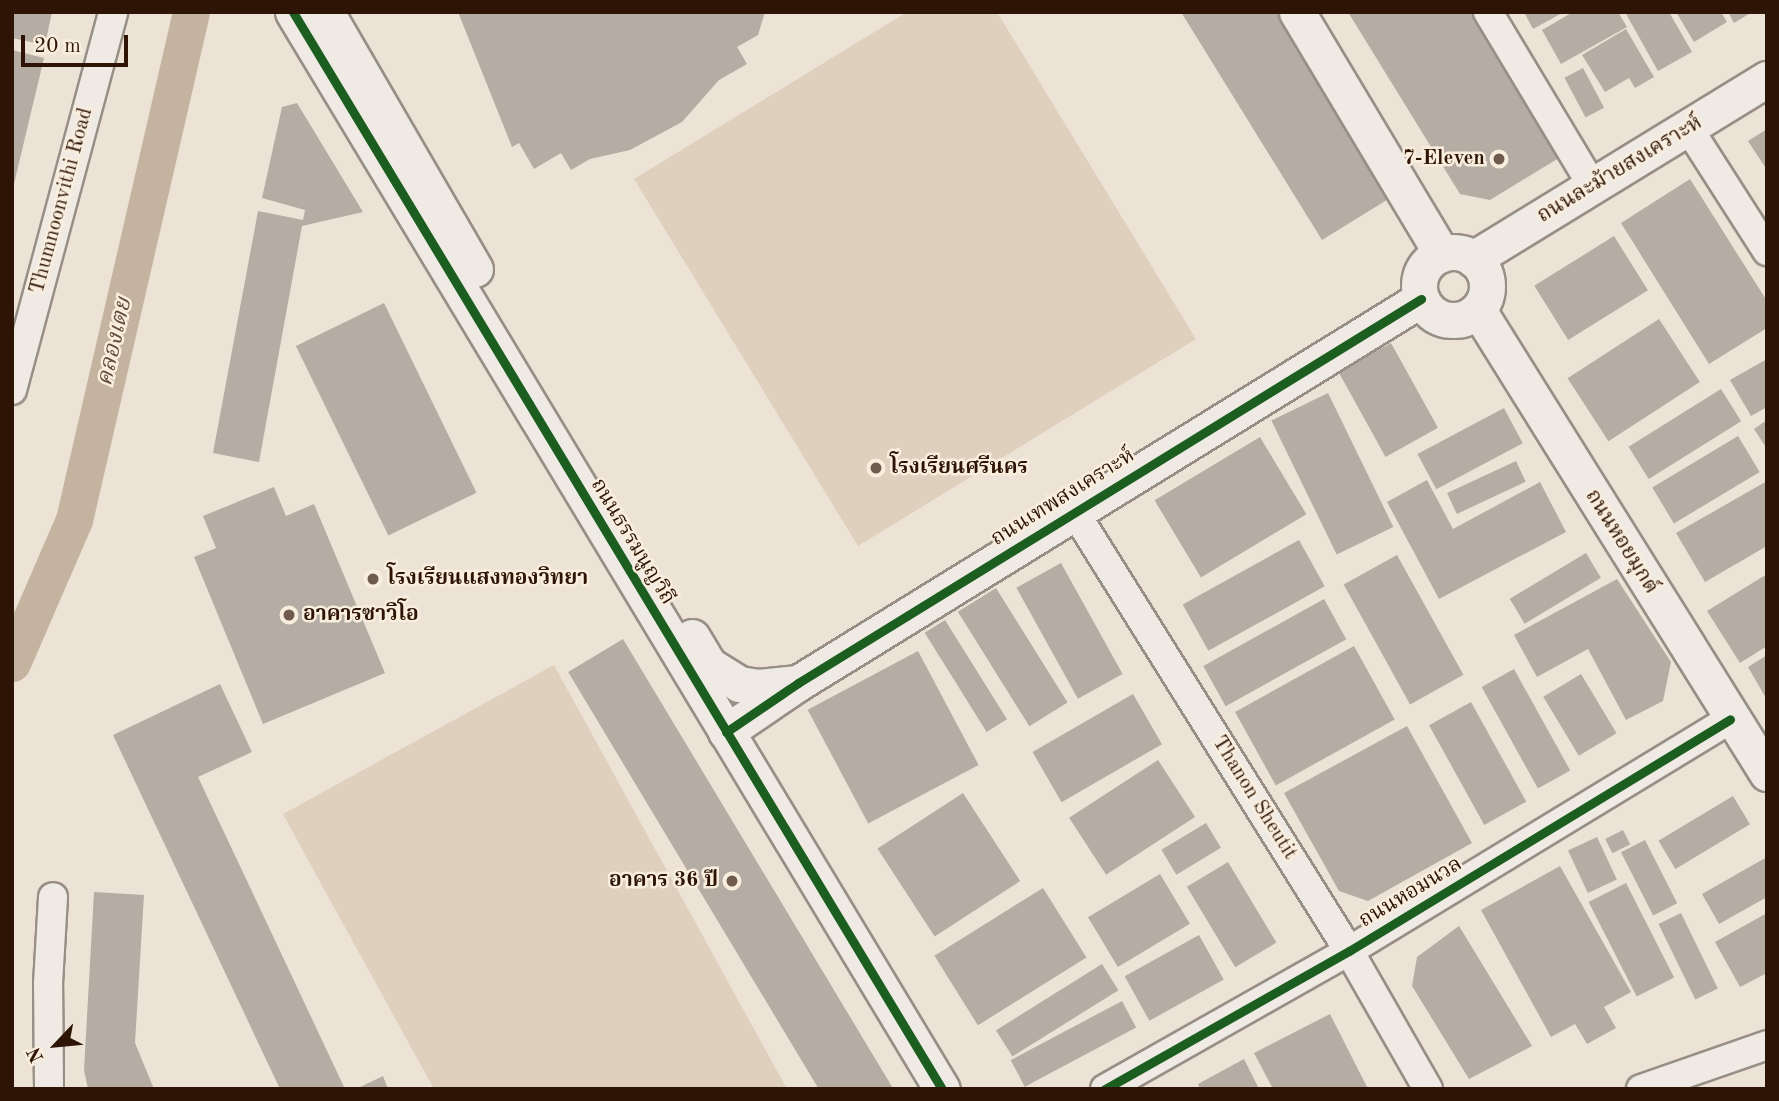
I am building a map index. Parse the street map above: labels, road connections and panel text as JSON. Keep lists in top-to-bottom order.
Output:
{
  "streets": {
    "street": [
      "ถนนละม้ายสงเคราะห์",
      "Thumnoonvithi Road",
      "ถนนเทพสงเคราะห์",
      "ถนนธรรมนูญวิถี",
      "ถนนหอยมุกต์",
      "Thanon Sheutit",
      "ถนนหอมนวล"
    ]
  },
  "crossings": [
    ["ถนนละม้ายสงเคราะห์", "ถนนเทพสงเคราะห์"],
    ["ถนนละม้ายสงเคราะห์", "ถนนหอยมุกต์"],
    ["ถนนเทพสงเคราะห์", "ถนนธรรมนูญวิถี"],
    ["ถนนเทพสงเคราะห์", "ถนนหอยมุกต์"],
    ["ถนนเทพสงเคราะห์", "Thanon Sheutit"],
    ["ถนนหอยมุกต์", "ถนนหอมนวล"],
    ["Thanon Sheutit", "ถนนหอมนวล"]
  ],
  "water": ["คลองเตย"],
  "places": [
    "7-Eleven",
    "โรงเรียนศรีนคร",
    "โรงเรียนแสงทองวิทยา",
    "อาคารซาวิโอ",
    "อาคาร 36 ปี"
  ],
  "scale_bar": "20 m",
  "north": "bottom left"
}
